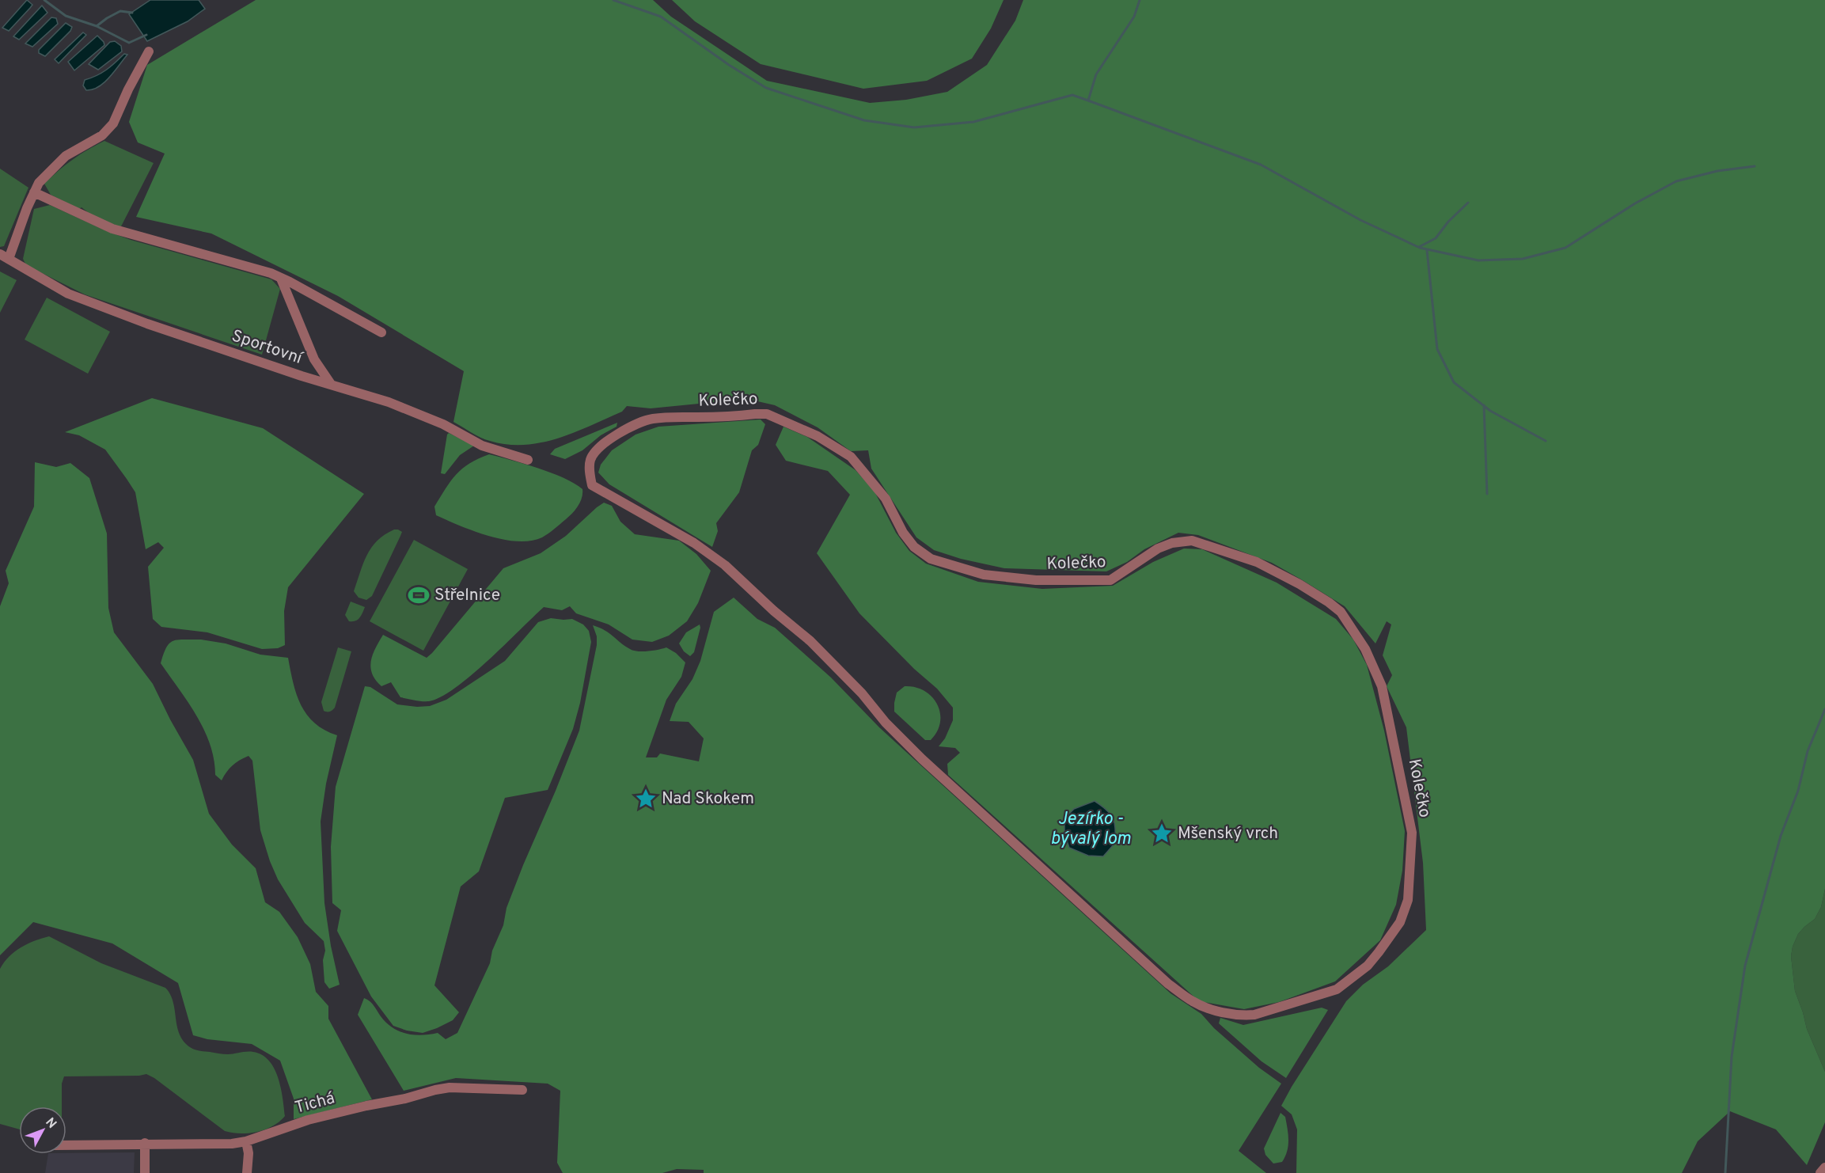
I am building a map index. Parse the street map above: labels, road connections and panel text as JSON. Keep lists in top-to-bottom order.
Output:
{
  "streets": {
    "street": ["Sportovní", "Kolečko", "Tichá"]
  },
  "water": ["Jezírko - bývalý lom"],
  "places": {
    "sports": ["Střelnice"],
    "place": ["Nad Skokem", "Mšenský vrch"]
  },
  "north": "top right"
}
